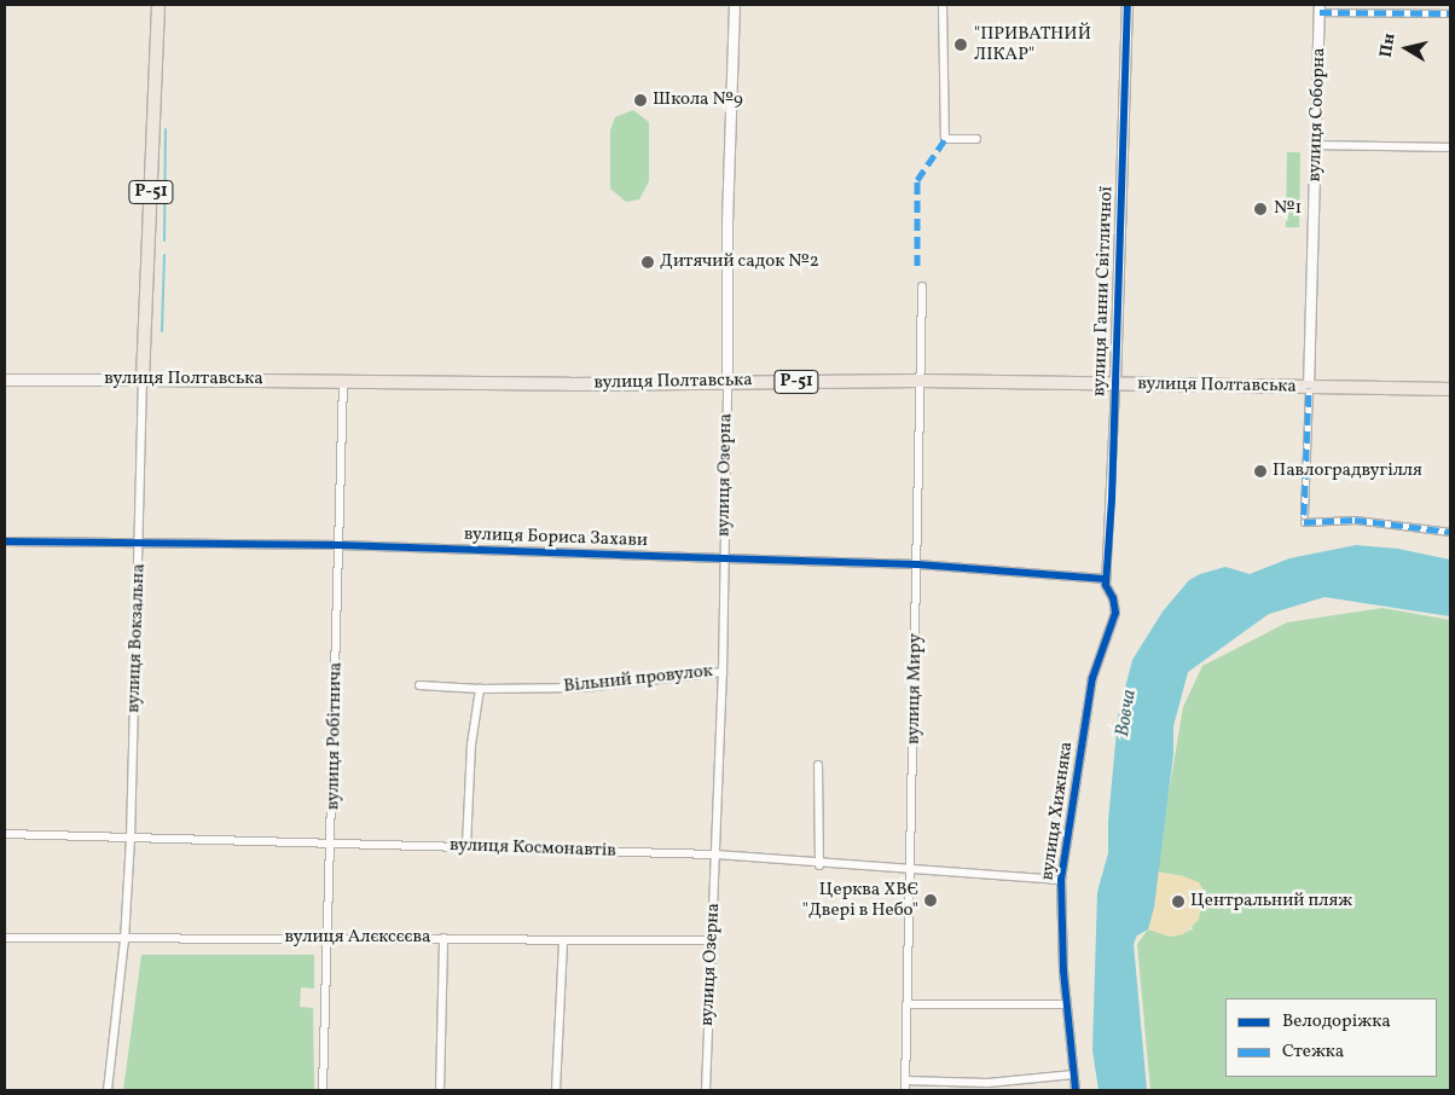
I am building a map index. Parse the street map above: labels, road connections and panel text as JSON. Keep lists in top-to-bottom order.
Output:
{
  "streets": {
    "main road": ["Р-51", "вулиця Полтавська", "вулиця Вокзальна"],
    "street": [
      "вулиця Соборна",
      "вулиця Ганни Світличної",
      "вулиця Озерна",
      "вулиця Бориса Захави",
      "Вільний провулок",
      "вулиця Миру",
      "вулиця Робітнича",
      "вулиця Хижняка",
      "вулиця Космонавтів",
      "вулиця Алєксєєва"
    ]
  },
  "crossings": [
    ["вулиця Соборна", "вулиця Полтавська"],
    ["вулиця Ганни Світличної", "вулиця Полтавська"],
    ["вулиця Ганни Світличної", "вулиця Бориса Захави"],
    ["вулиця Ганни Світличної", "вулиця Хижняка"],
    ["вулиця Полтавська", "вулиця Озерна"],
    ["вулиця Полтавська", "вулиця Вокзальна"],
    ["вулиця Полтавська", "вулиця Миру"],
    ["вулиця Полтавська", "вулиця Робітнича"],
    ["вулиця Озерна", "вулиця Бориса Захави"],
    ["вулиця Озерна", "Вільний провулок"],
    ["вулиця Озерна", "вулиця Космонавтів"],
    ["вулиця Озерна", "вулиця Алєксєєва"],
    ["вулиця Бориса Захави", "вулиця Вокзальна"],
    ["вулиця Бориса Захави", "вулиця Миру"],
    ["вулиця Бориса Захави", "вулиця Робітнича"],
    ["вулиця Бориса Захави", "вулиця Хижняка"],
    ["вулиця Вокзальна", "вулиця Космонавтів"],
    ["вулиця Вокзальна", "вулиця Алєксєєва"],
    ["вулиця Миру", "вулиця Космонавтів"],
    ["вулиця Робітнича", "вулиця Космонавтів"],
    ["вулиця Робітнича", "вулиця Алєксєєва"],
    ["вулиця Хижняка", "вулиця Космонавтів"]
  ],
  "water": ["Вовча"],
  "places": [
    "\"ПРИВАТНИЙ ЛІКАР\"",
    "Школа №9",
    "№1",
    "Дитячий садок №2",
    "Павлоградвугілля",
    "Церква ХВЄ \"Двері в Небо\"",
    "Центральний пляж"
  ],
  "legend": ["Велодоріжка", "Стежка"],
  "north": "left"
}
